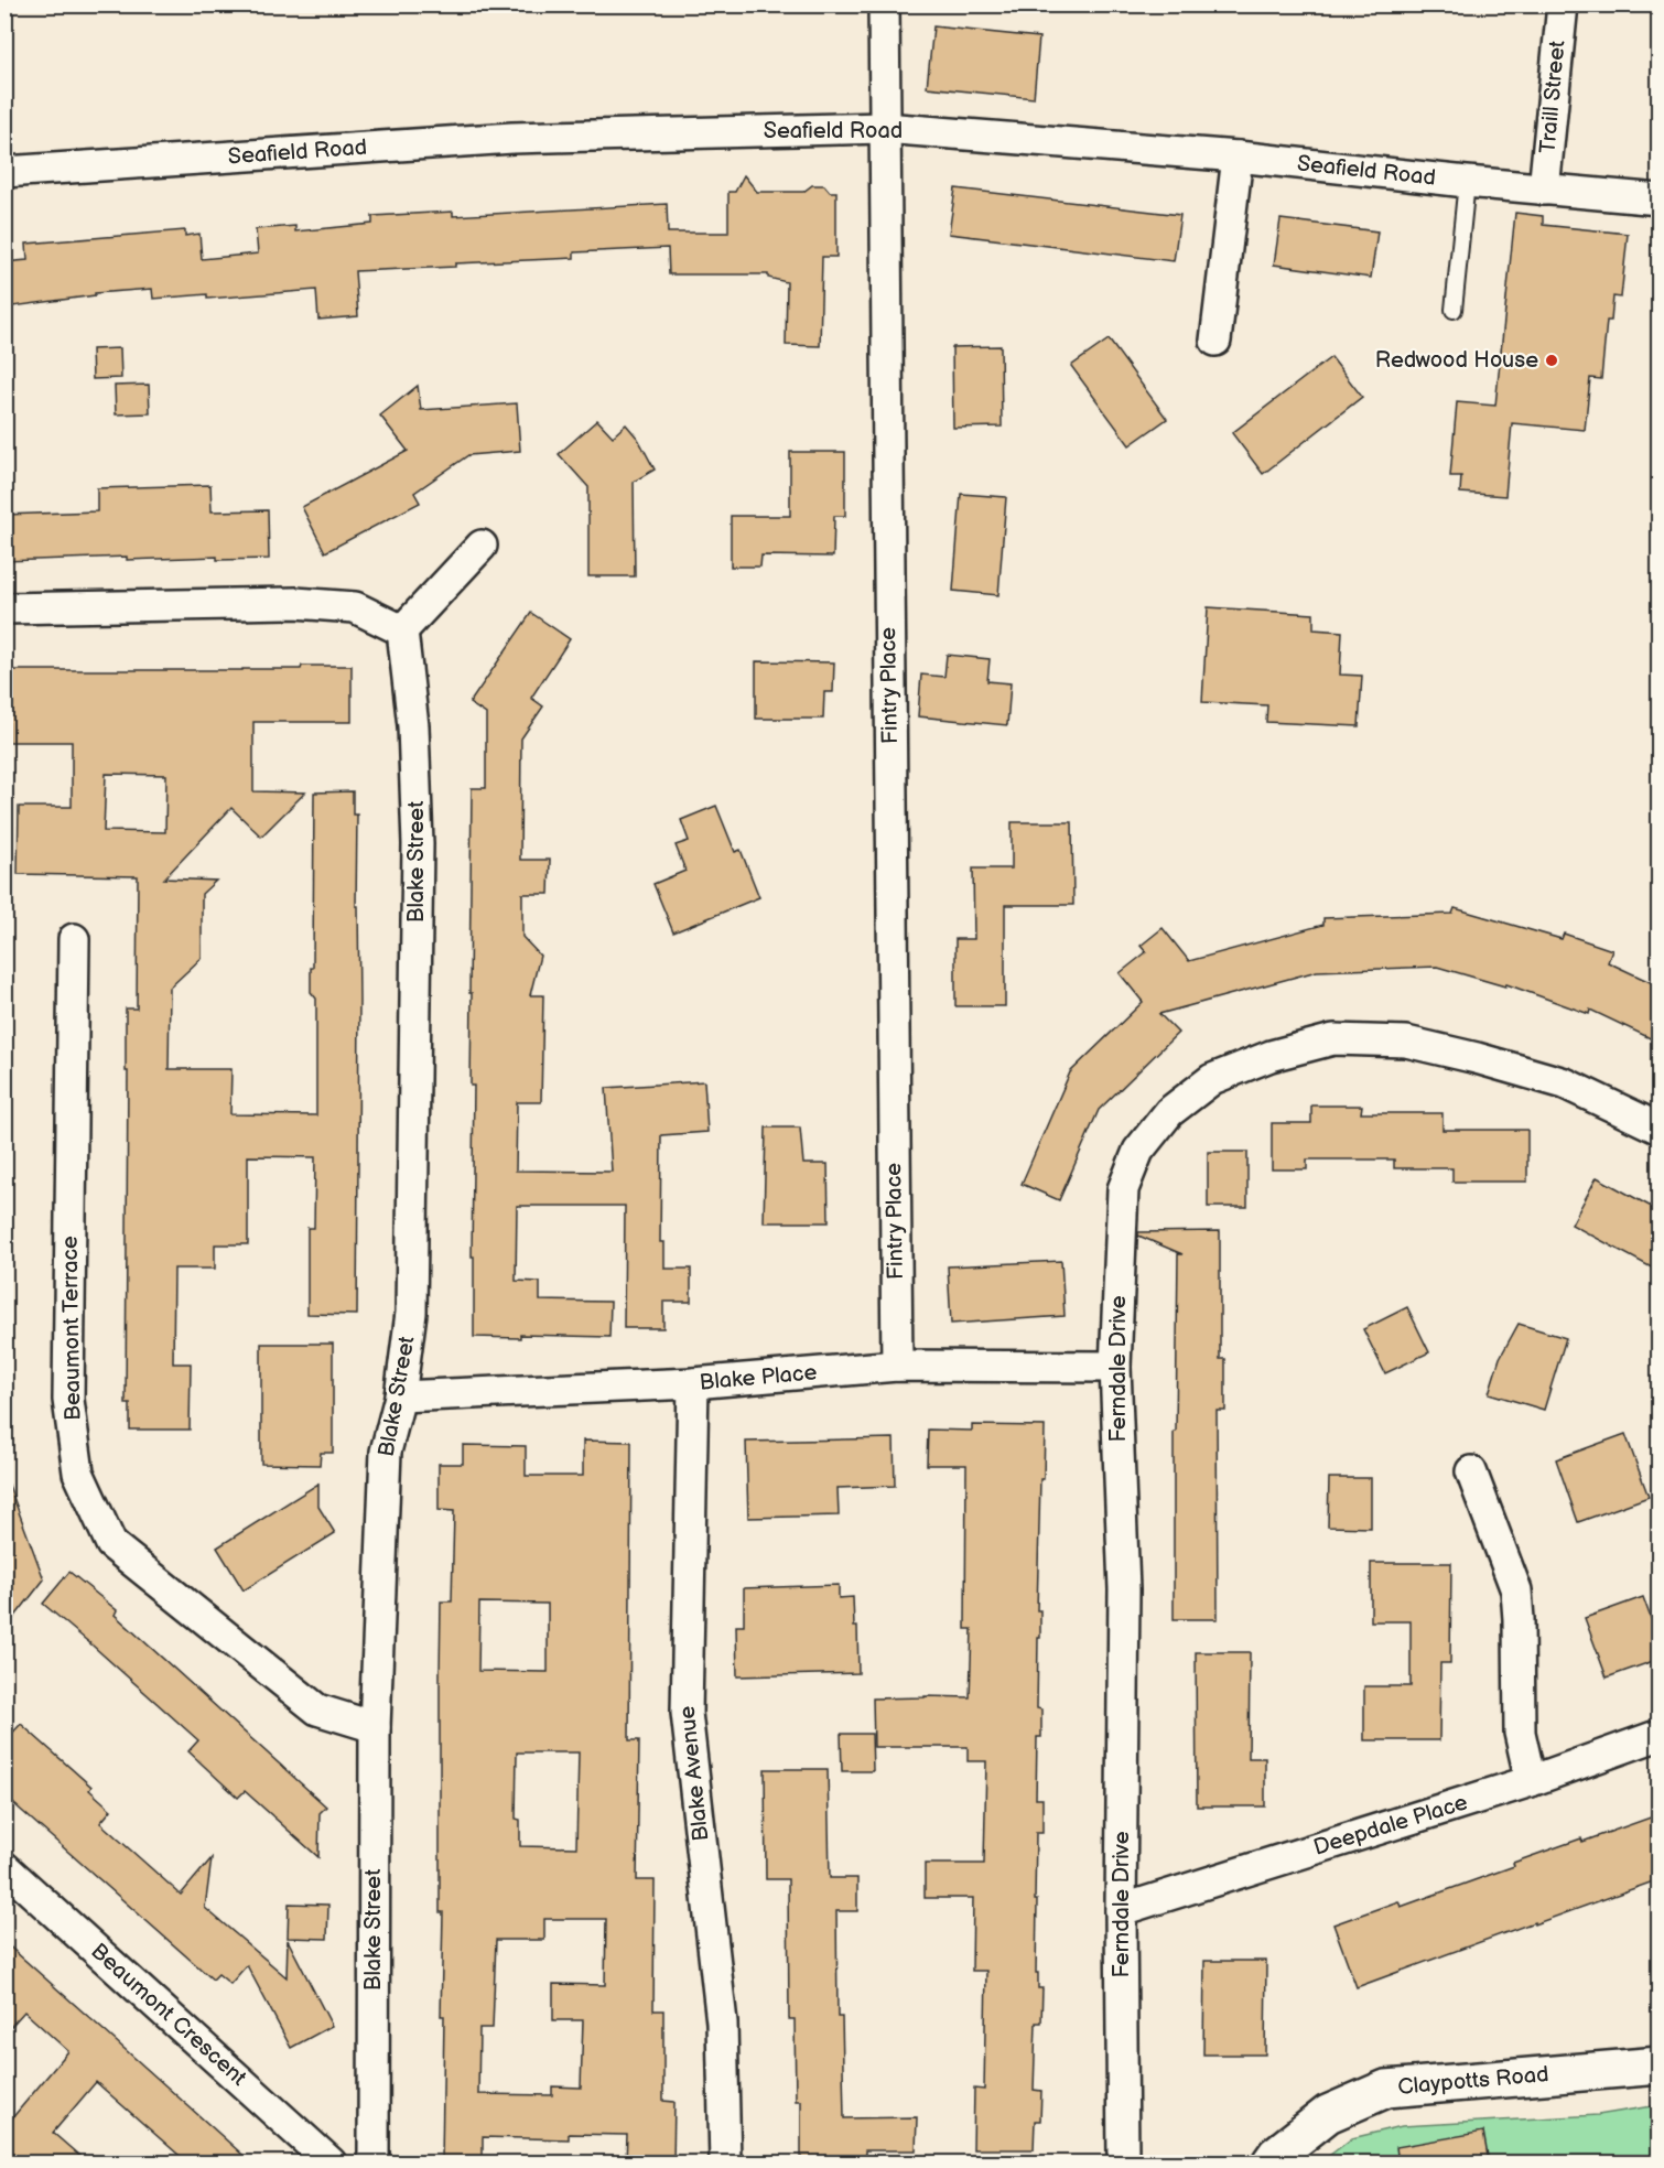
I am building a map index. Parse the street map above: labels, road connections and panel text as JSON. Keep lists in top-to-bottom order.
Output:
{
  "streets": {
    "main road": ["Claypotts Road"],
    "street": [
      "Traill Street",
      "Seafield Road",
      "Fintry Place",
      "Blake Street",
      "Beaumont Terrace",
      "Ferndale Drive",
      "Blake Place",
      "Blake Avenue",
      "Deepdale Place",
      "Beaumont Crescent"
    ]
  },
  "crossings": [
    ["Traill Street", "Seafield Road"],
    ["Seafield Road", "Fintry Place"],
    ["Fintry Place", "Blake Place"],
    ["Blake Street", "Beaumont Terrace"],
    ["Blake Street", "Blake Place"],
    ["Ferndale Drive", "Blake Place"],
    ["Ferndale Drive", "Deepdale Place"],
    ["Blake Place", "Blake Avenue"]
  ],
  "places": ["Redwood House"]
}
